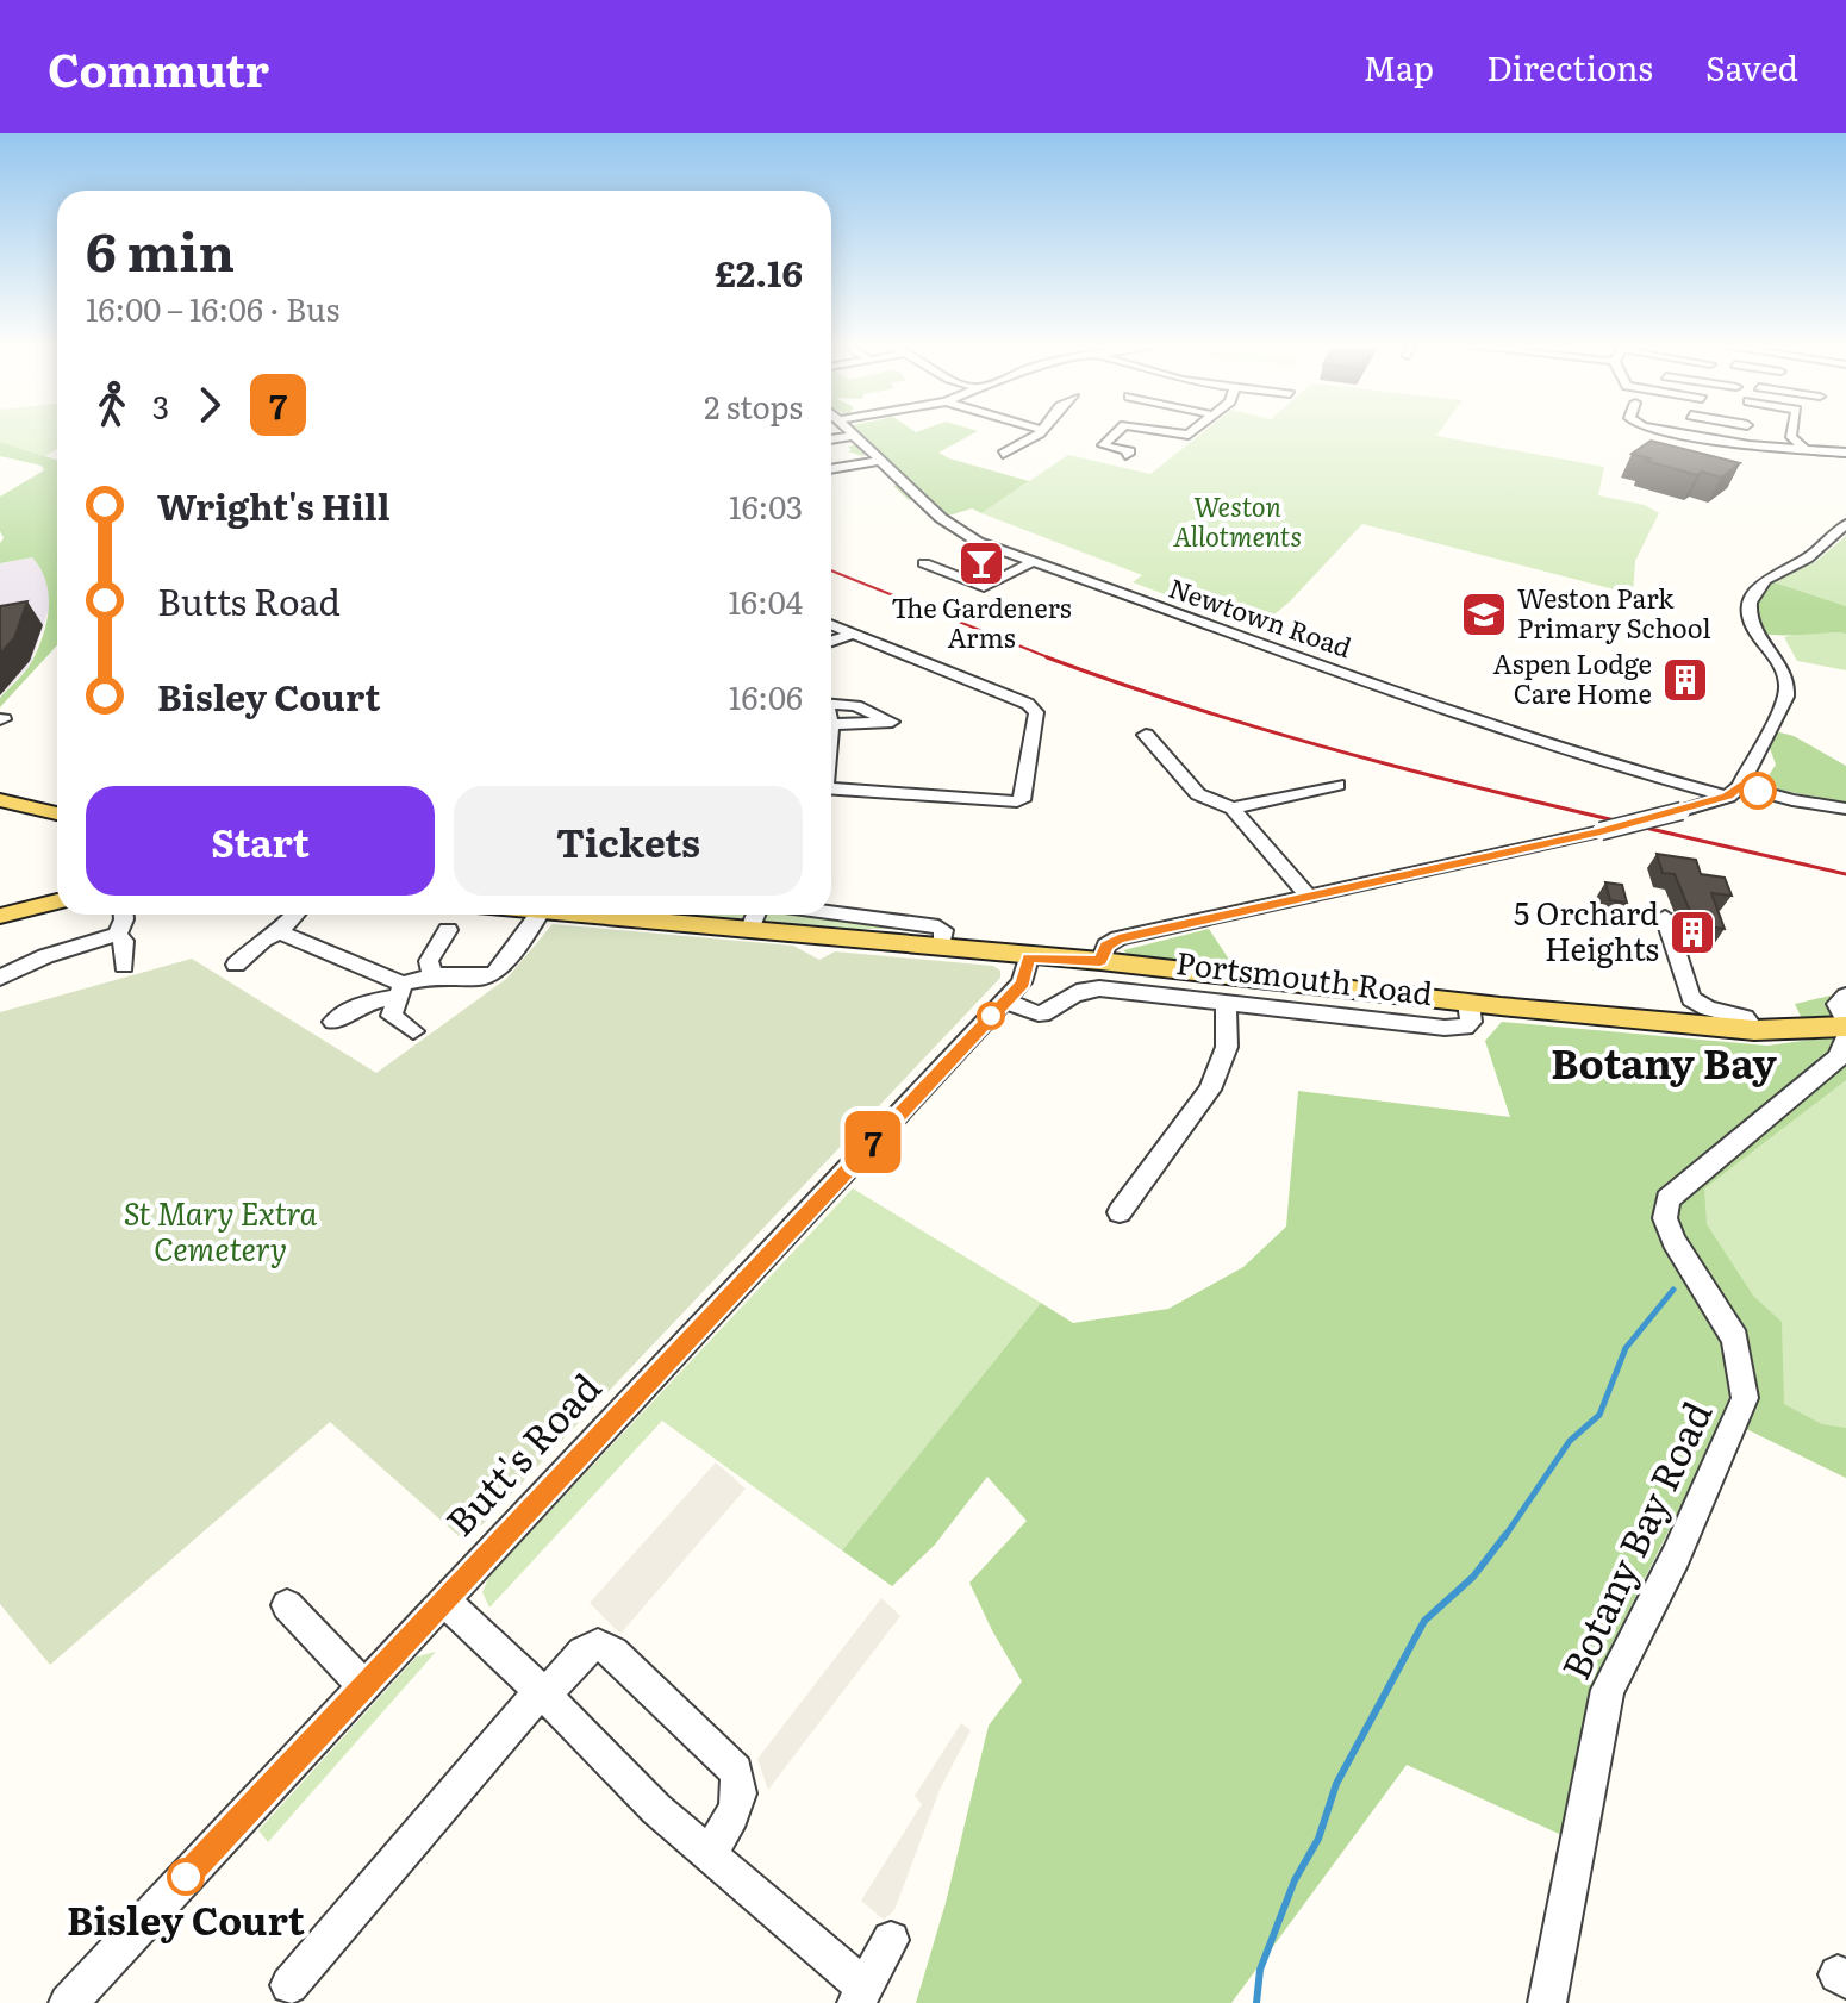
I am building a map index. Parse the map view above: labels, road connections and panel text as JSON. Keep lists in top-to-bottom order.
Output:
{
  "streets": {
    "main road": ["Portsmouth Road"],
    "street": ["Newtown Road", "Butt's Road", "Botany Bay Road"]
  },
  "crossings": [
    ["Portsmouth Road", "Butt's Road"]
  ],
  "districts": ["Botany Bay"],
  "parks": ["Weston Allotments", "St Mary Extra Cemetery"],
  "places": {
    "bar": ["The Gardeners Arms"],
    "school or university": ["Weston Park Primary School"],
    "building": ["Aspen Lodge Care Home", "5 Orchard Heights"],
    "other": ["Bisley Court"]
  },
  "lines": ["bus line 7"],
  "page": {
    "header": "Commutr",
    "nav": ["Map", "Directions", "Saved"],
    "on_map": "7",
    "heading": ["6 min", "16:00 – 16:06 · Bus", "£2.16"],
    "legs": ["3", "7", "2 stops"],
    "list": [
      {
        "name": "Wright's Hill",
        "value": "16:03"
      },
      {
        "name": "Butts Road",
        "value": "16:04"
      },
      {
        "name": "Bisley Court",
        "value": "16:06"
      }
    ],
    "buttons": ["Start", "Tickets"]
  }
}
